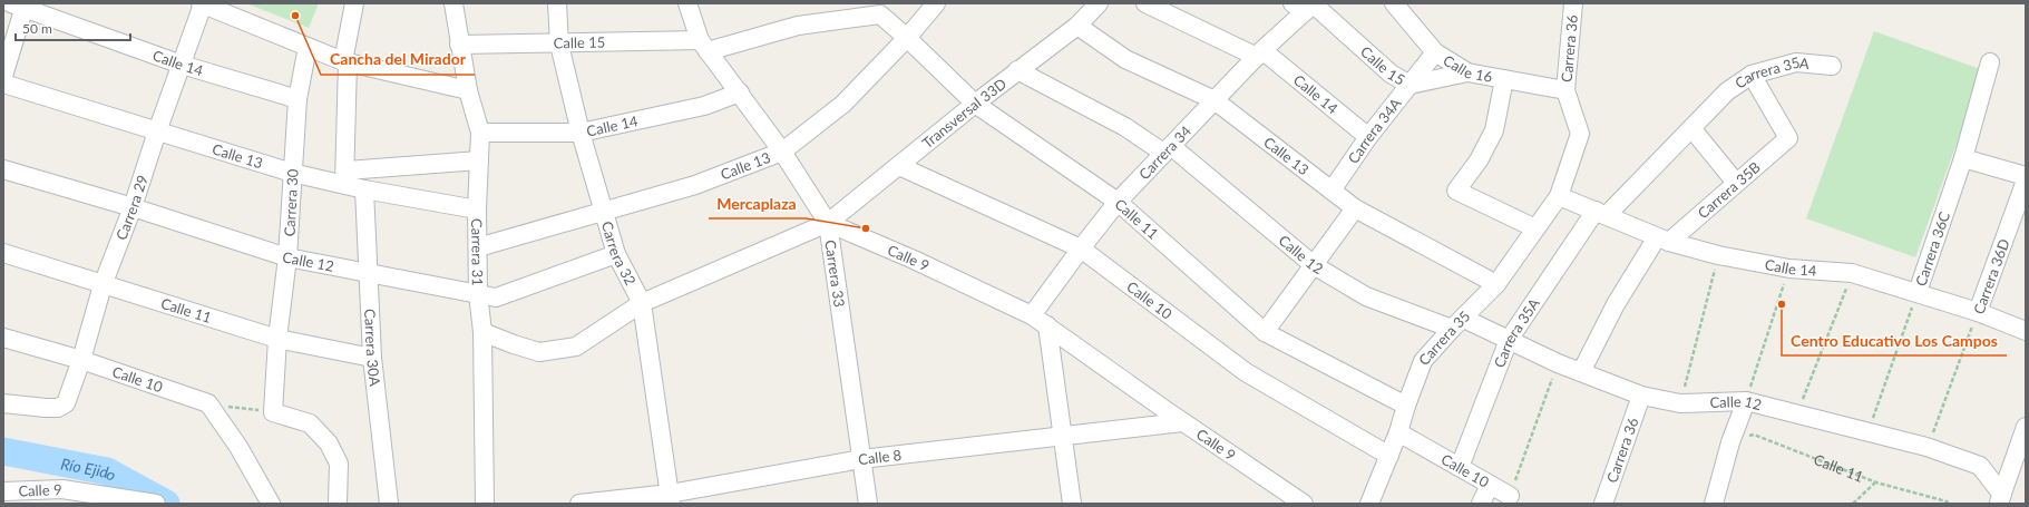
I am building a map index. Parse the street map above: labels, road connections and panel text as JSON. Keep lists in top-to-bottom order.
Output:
{
  "streets": {
    "street": [
      "Calle 15",
      "Carrera 36",
      "Calle 14",
      "Calle 16",
      "Carrera 35A",
      "Transversal 33D",
      "Carrera 34A",
      "Carrera 34",
      "Calle 13",
      "Carrera 35B",
      "Carrera 30",
      "Carrera 29",
      "Calle 11",
      "Carrera 36C",
      "Carrera 31",
      "Carrera 32",
      "Calle 12",
      "Calle 9",
      "Carrera 33",
      "Carrera 36D",
      "Calle 10",
      "Carrera 35",
      "Carrera 30A",
      "Calle 8"
    ]
  },
  "crossings": [
    ["Calle 15", "Calle 16"],
    ["Calle 15", "Carrera 34A"],
    ["Calle 15", "Carrera 34"],
    ["Calle 15", "Calle 11"],
    ["Calle 15", "Carrera 31"],
    ["Calle 15", "Carrera 32"],
    ["Calle 15", "Carrera 33"],
    ["Carrera 36", "Calle 14"],
    ["Carrera 36", "Calle 16"],
    ["Carrera 36", "Calle 12"],
    ["Carrera 36", "Carrera 35"],
    ["Calle 14", "Carrera 35A"],
    ["Calle 14", "Carrera 34A"],
    ["Calle 14", "Carrera 34"],
    ["Calle 14", "Carrera 35B"],
    ["Calle 14", "Carrera 30"],
    ["Calle 14", "Carrera 29"],
    ["Calle 14", "Carrera 36C"],
    ["Calle 14", "Carrera 31"],
    ["Calle 14", "Carrera 32"],
    ["Calle 14", "Carrera 33"],
    ["Calle 14", "Carrera 36D"],
    ["Calle 14", "Carrera 35"],
    ["Calle 16", "Carrera 34A"],
    ["Carrera 35A", "Carrera 35B"],
    ["Carrera 35A", "Calle 12"],
    ["Carrera 35A", "Calle 10"],
    ["Transversal 33D", "Calle 13"],
    ["Transversal 33D", "Calle 11"],
    ["Transversal 33D", "Calle 12"],
    ["Transversal 33D", "Calle 9"],
    ["Transversal 33D", "Carrera 33"],
    ["Transversal 33D", "Calle 10"],
    ["Carrera 34A", "Calle 13"],
    ["Carrera 34", "Calle 13"],
    ["Carrera 34", "Calle 11"],
    ["Carrera 34", "Calle 12"],
    ["Carrera 34", "Calle 9"],
    ["Carrera 34", "Calle 10"],
    ["Calle 13", "Carrera 30"],
    ["Calle 13", "Carrera 29"],
    ["Calle 13", "Calle 11"],
    ["Calle 13", "Carrera 31"],
    ["Calle 13", "Carrera 32"],
    ["Calle 13", "Carrera 33"],
    ["Calle 13", "Carrera 35"],
    ["Calle 13", "Carrera 30A"],
    ["Carrera 35B", "Calle 12"],
    ["Carrera 30", "Calle 11"],
    ["Carrera 30", "Calle 12"],
    ["Carrera 29", "Calle 11"],
    ["Carrera 29", "Calle 12"],
    ["Carrera 29", "Calle 10"],
    ["Calle 11", "Carrera 35"],
    ["Calle 11", "Carrera 30A"],
    ["Carrera 36C", "Calle 12"],
    ["Carrera 31", "Calle 12"],
    ["Carrera 32", "Calle 12"],
    ["Carrera 32", "Calle 8"],
    ["Calle 12", "Carrera 36D"],
    ["Calle 12", "Carrera 35"],
    ["Calle 12", "Carrera 30A"],
    ["Calle 9", "Carrera 33"],
    ["Calle 9", "Calle 8"],
    ["Carrera 33", "Calle 8"],
    ["Calle 10", "Carrera 35"]
  ],
  "water": ["Río Ejido"],
  "places": ["Cancha del Mirador", "Mercaplaza", "Centro Educativo Los Campos"],
  "scale_bar": "50 m"
}
